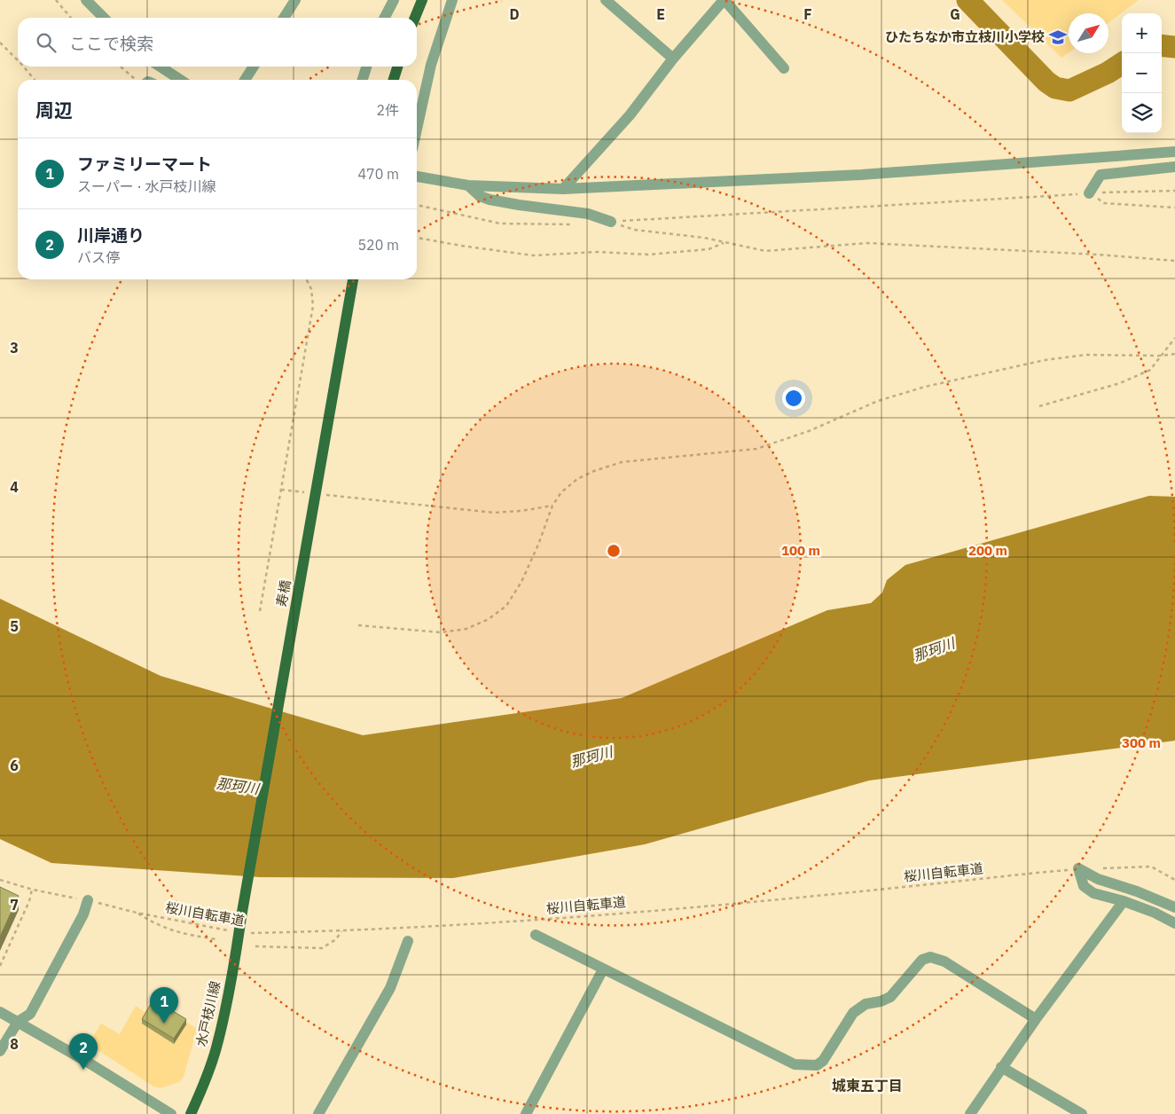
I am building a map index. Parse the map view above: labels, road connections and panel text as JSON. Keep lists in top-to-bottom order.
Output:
{
  "streets": {
    "main road": ["寿橋", "水戸枝川線"],
    "path": ["桜川自転車道"]
  },
  "crossings": [
    ["寿橋", "水戸枝川線"],
    ["桜川自転車道", "水戸枝川線"]
  ],
  "districts": ["城東五丁目"],
  "water": ["那珂川"],
  "places": {
    "school or university": ["ひたちなか市立枝川小学校"]
  },
  "north": "top right",
  "page": {
    "map_buttons": ["+", "−"],
    "search": "ここで検索",
    "heading": ["周辺", "2件"],
    "list": [
      {
        "mark": "1",
        "name": "ファミリーマート",
        "note": "スーパー · 水戸枝川線",
        "value": "470 m"
      },
      {
        "mark": "2",
        "name": "川岸通り",
        "note": "バス停",
        "value": "520 m"
      }
    ],
    "pins": ["1", "2"]
  },
  "grid": {
    "columns": [
      "D",
      "E",
      "F",
      "G"
    ],
    "rows": [
      "3",
      "4",
      "5",
      "6",
      "7",
      "8"
    ]
  },
  "rings": ["100 m", "200 m", "300 m"]
}
